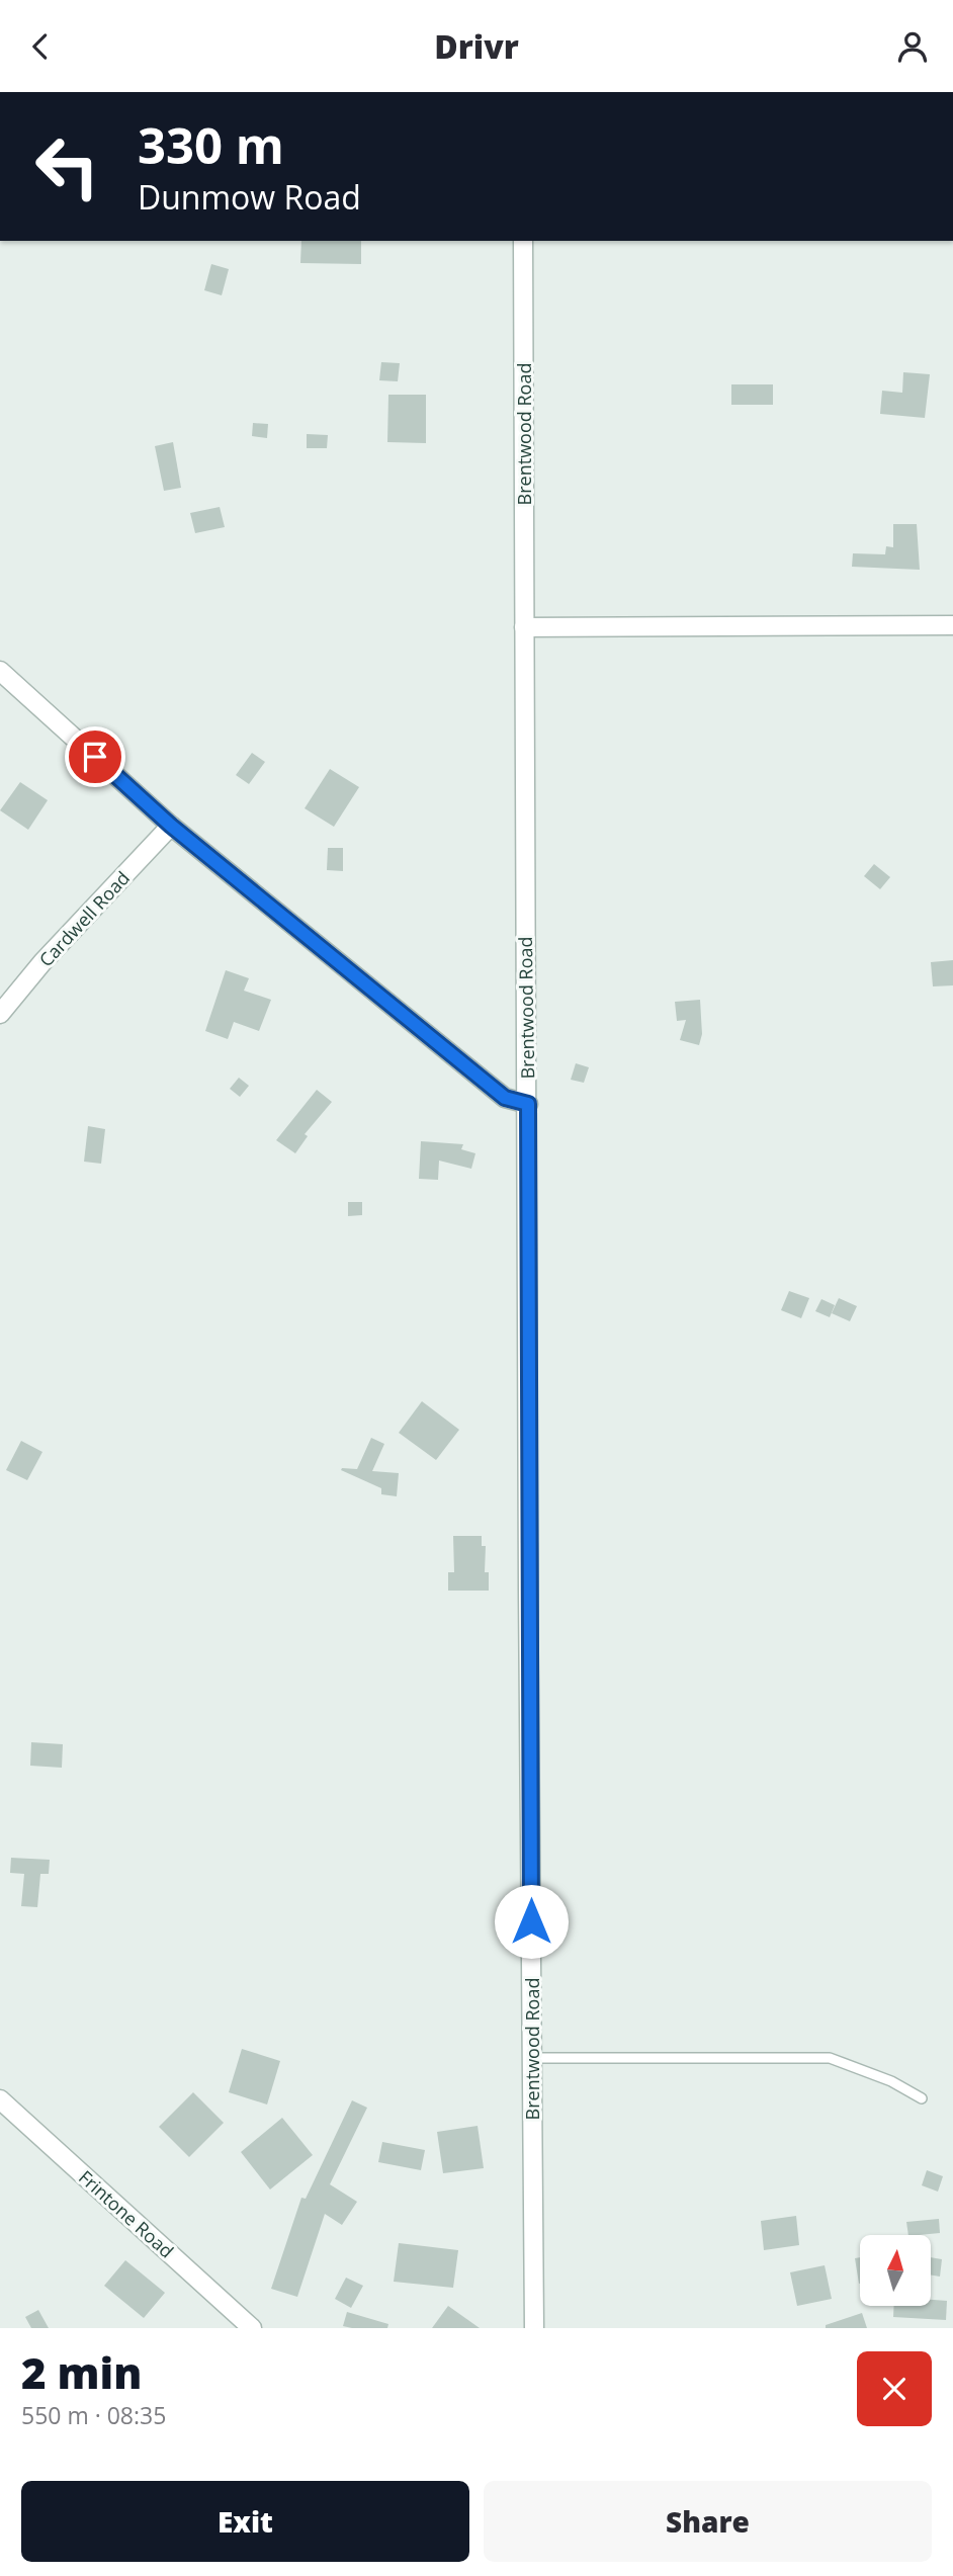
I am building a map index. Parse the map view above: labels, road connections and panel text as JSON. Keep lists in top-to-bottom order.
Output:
{
  "streets": {
    "street": ["Brentwood Road", "Cardwell Road", "Frintone Road"]
  },
  "north": "top",
  "page": {
    "header": "Drivr",
    "turn": ["330 m", "Dunmow Road"],
    "heading": ["2 min", "550 m · 08:35"],
    "buttons": ["Exit", "Share"]
  }
}
